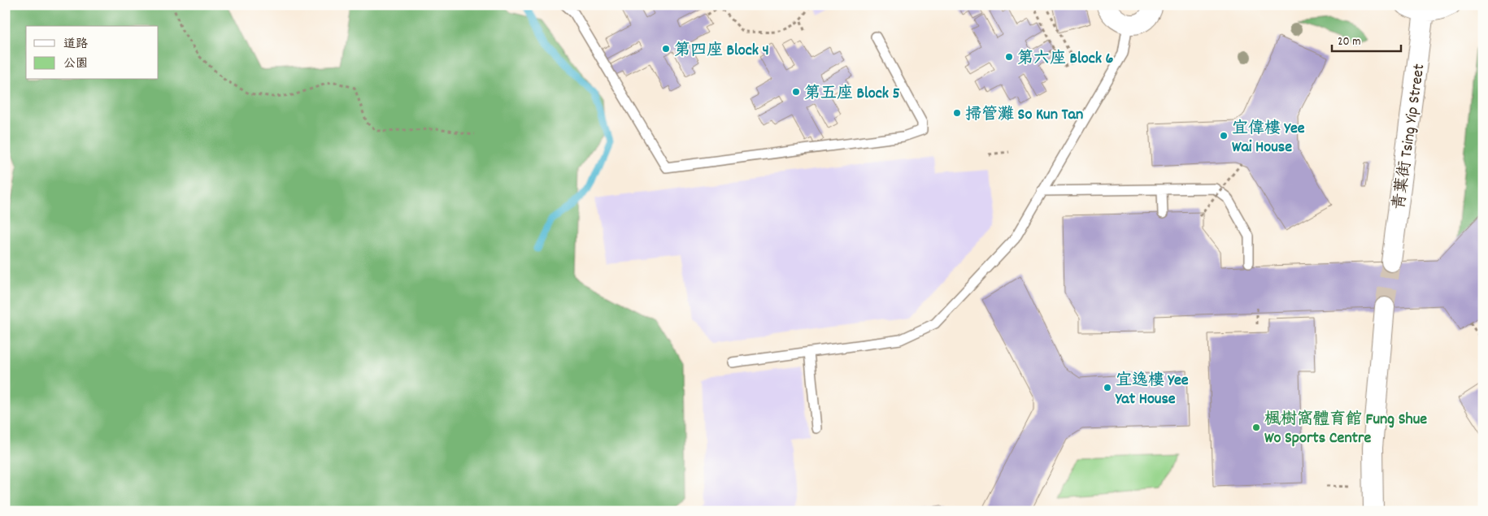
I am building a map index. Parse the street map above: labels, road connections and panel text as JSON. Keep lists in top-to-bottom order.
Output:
{
  "streets": {
    "street": ["青葉街 Tsing Yip Street"]
  },
  "places": [
    "第四座 Block 4",
    "第六座 Block 6",
    "第五座 Block 5",
    "掃管灘 So Kun Tan",
    "宜偉樓 Yee Wai House",
    "宜逸樓 Yee Yat House",
    "楓樹窩體育館 Fung Shue Wo Sports Centre"
  ],
  "legend": ["道路", "公園"],
  "scale_bar": "20 m"
}
